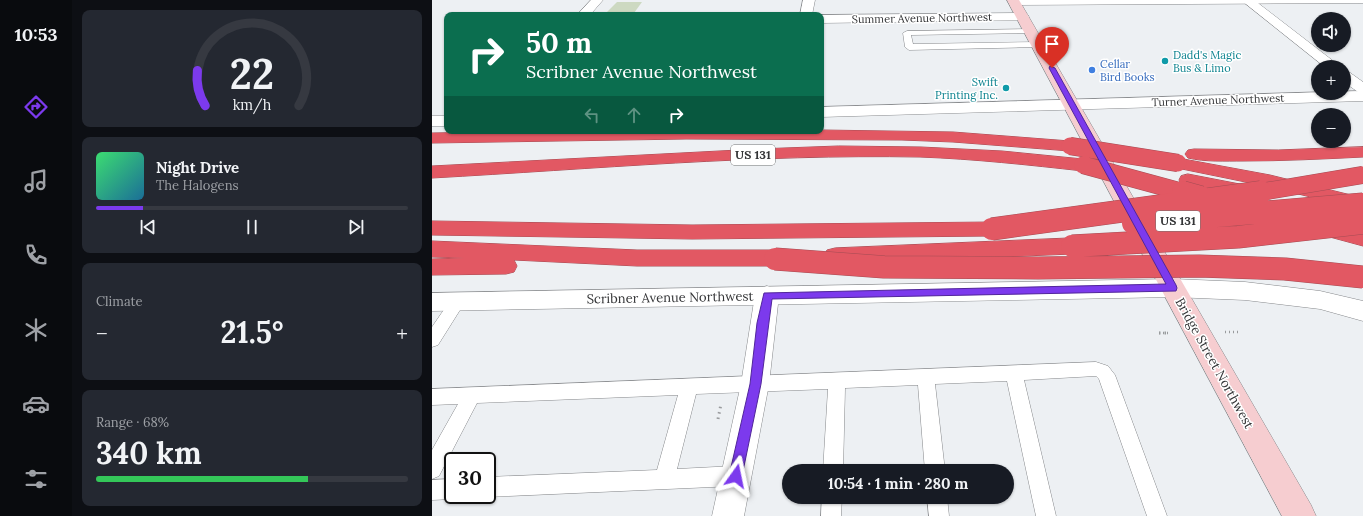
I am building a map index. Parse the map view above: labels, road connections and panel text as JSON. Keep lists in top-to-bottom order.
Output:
{
  "streets": {
    "highway": ["US 131"],
    "main road": ["Bridge Street Northwest"],
    "street": ["Summer Avenue Northwest", "Turner Avenue Northwest", "Scribner Avenue Northwest"]
  },
  "crossings": [
    ["Summer Avenue Northwest", "Bridge Street Northwest"],
    ["Turner Avenue Northwest", "Bridge Street Northwest"],
    ["Scribner Avenue Northwest", "Bridge Street Northwest"]
  ],
  "places": ["Dadd's Magic Bus & Limo", "Cellar Bird Books", "Swift Printing Inc."],
  "page": {
    "tabs": "10:53",
    "map_buttons": ["+", "−"],
    "turn": ["50 m", "Scribner Avenue Northwest"],
    "song": ["Night Drive", "The Halogens"],
    "tile": [
      "Climate",
      ["Range · 68%", "340 km"]
    ],
    "heat": ["−", "21.5°", "+"],
    "limit": "30",
    "trip": "10:54 · 1 min · 280 m",
    "gauge": ["22", "km/h"]
  }
}
